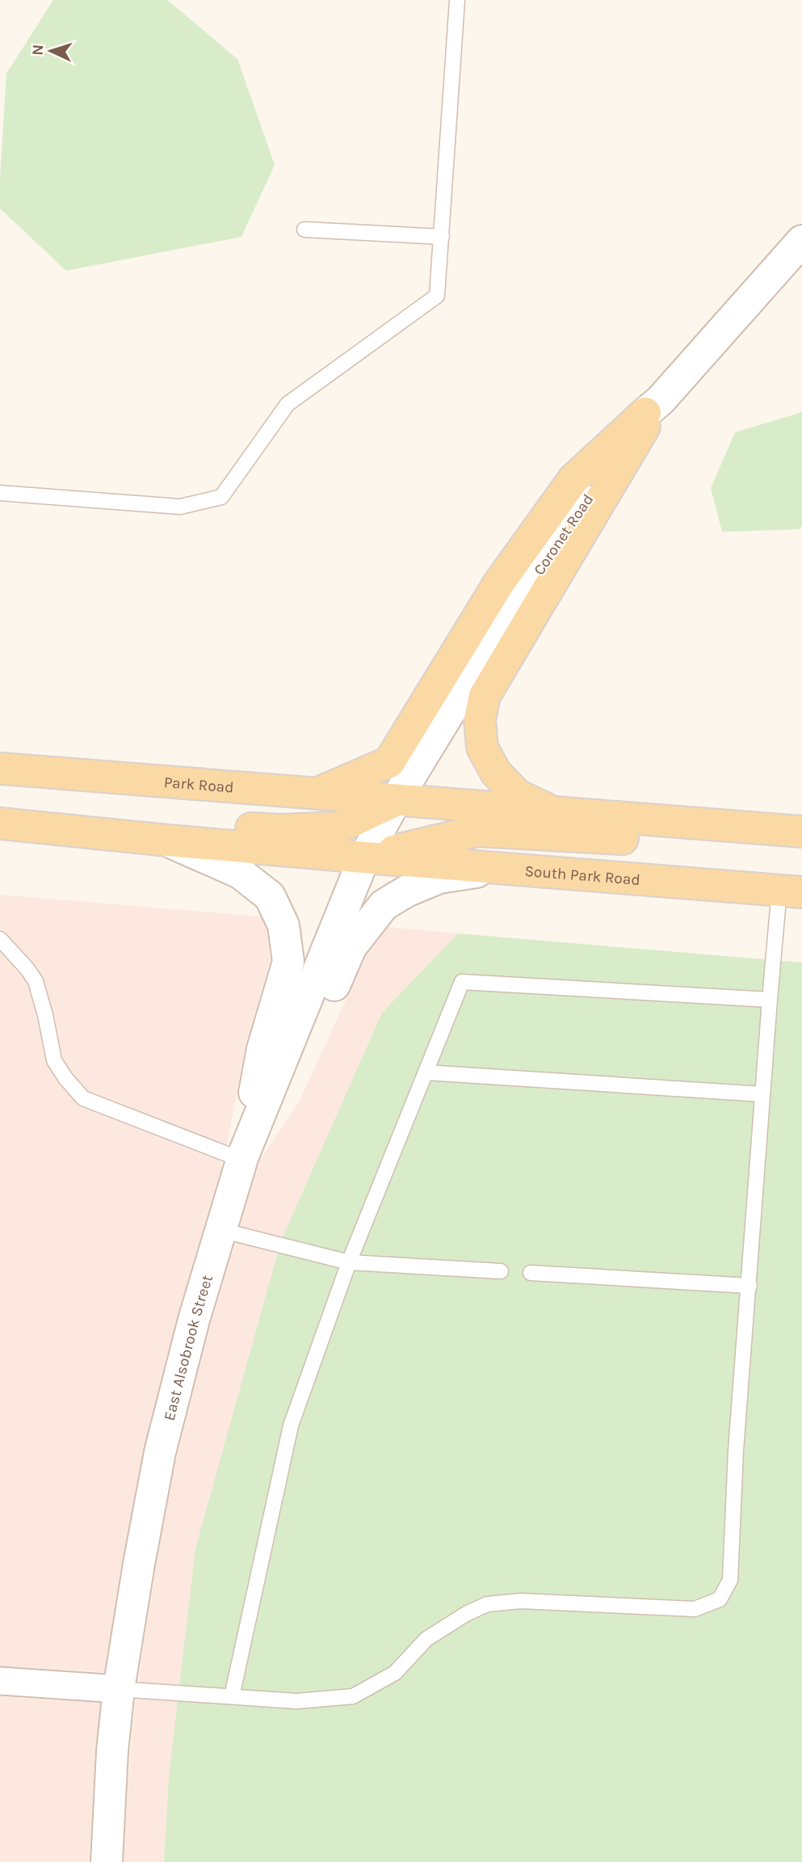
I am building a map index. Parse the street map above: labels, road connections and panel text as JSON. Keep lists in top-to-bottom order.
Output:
{
  "streets": {
    "main road": ["Park Road", "South Park Road"],
    "street": ["Coronet Road", "East Alsobrook Street"]
  },
  "crossings": [
    ["Coronet Road", "Park Road"],
    ["Coronet Road", "South Park Road"],
    ["Coronet Road", "East Alsobrook Street"],
    ["South Park Road", "East Alsobrook Street"]
  ],
  "north": "left"
}
